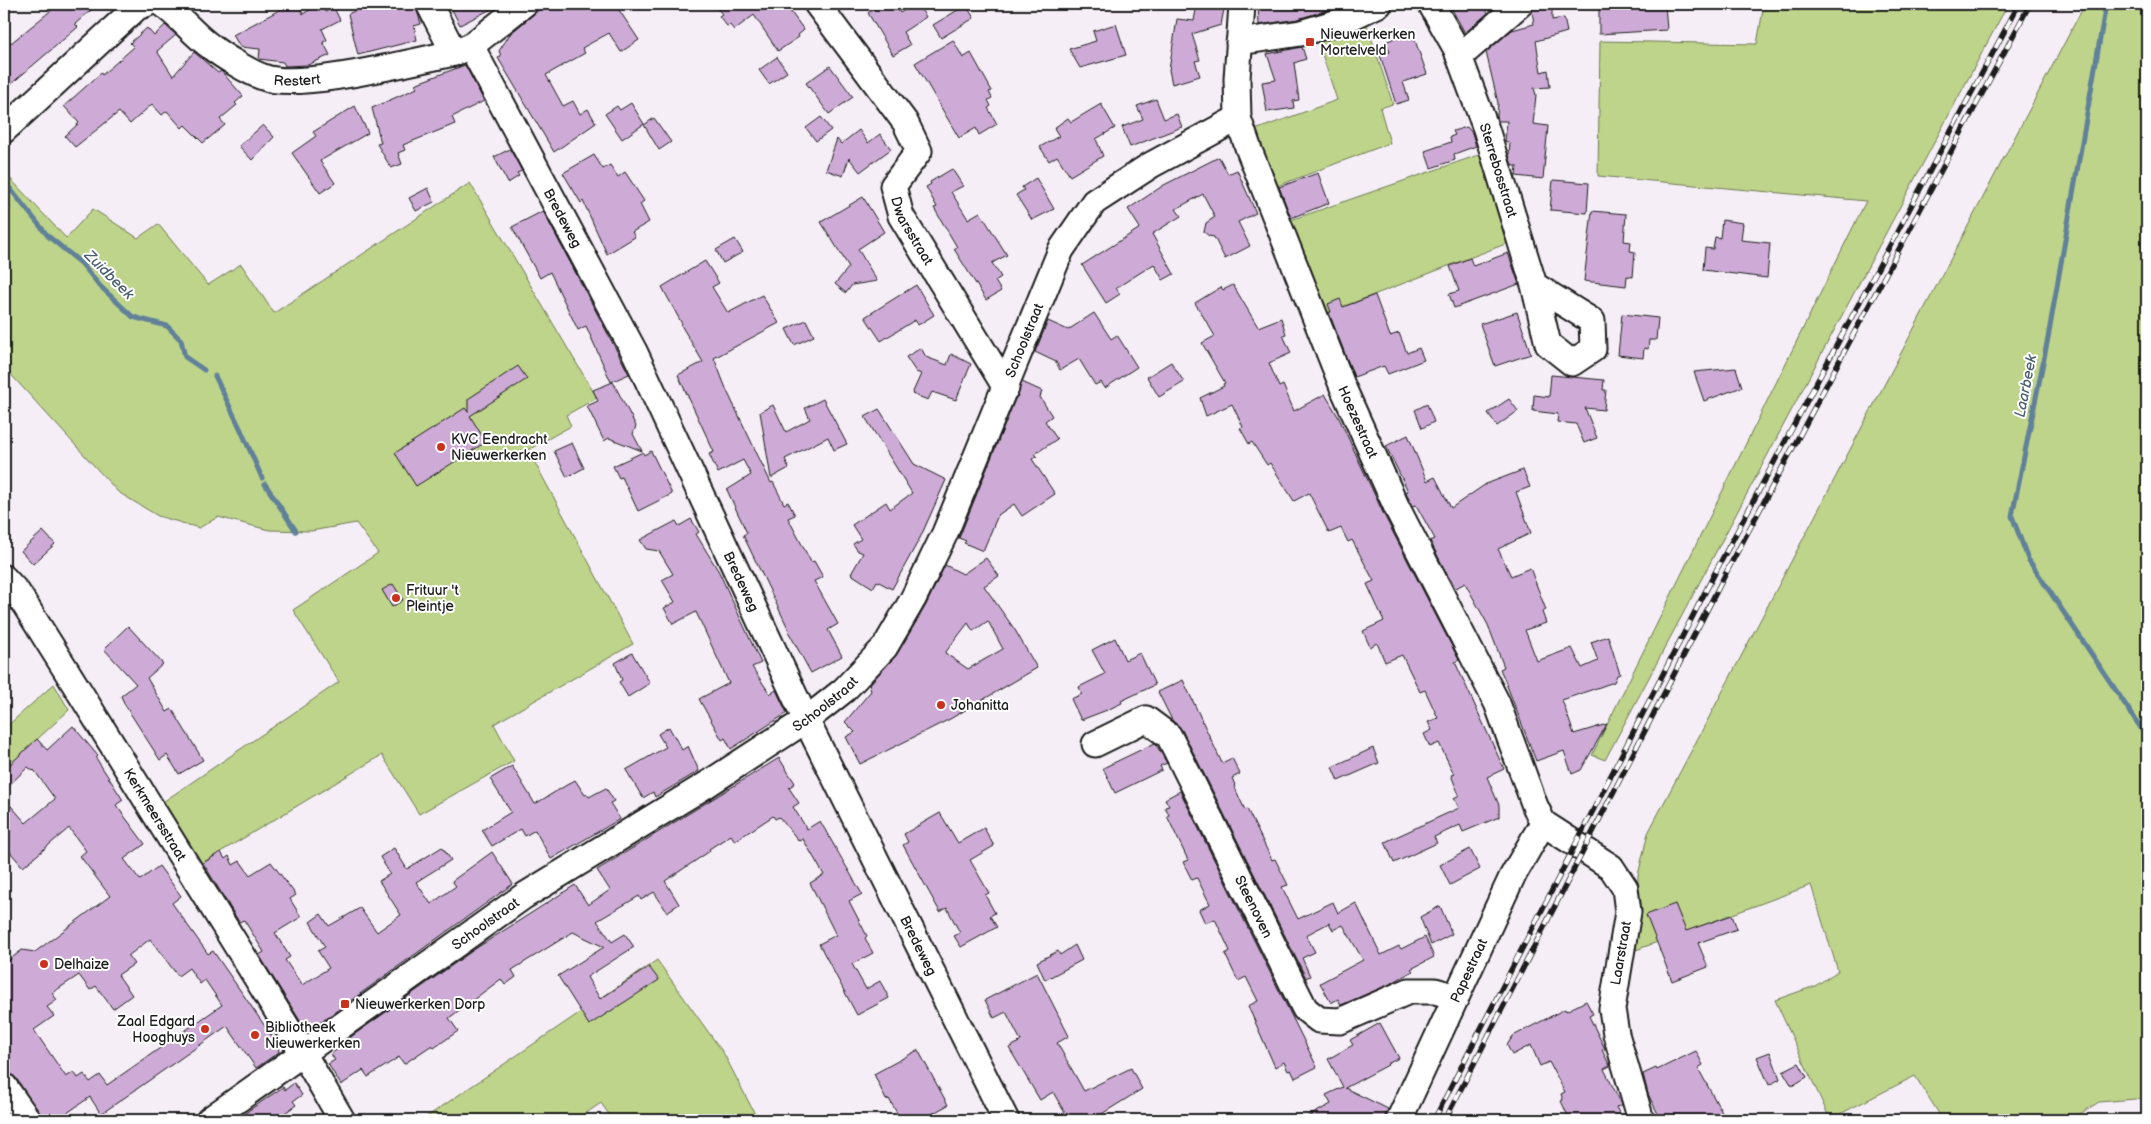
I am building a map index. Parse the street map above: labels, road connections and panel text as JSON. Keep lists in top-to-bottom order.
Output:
{
  "streets": {
    "street": [
      "Restert",
      "Sterrebosstraat",
      "Bredeweg",
      "Dwarsstraat",
      "Schoolstraat",
      "Hoezestraat",
      "Kerkmeersstraat",
      "Steenoven",
      "Laarstraat",
      "Papestraat"
    ]
  },
  "crossings": [
    ["Restert", "Bredeweg"],
    ["Bredeweg", "Schoolstraat"],
    ["Dwarsstraat", "Schoolstraat"],
    ["Schoolstraat", "Hoezestraat"],
    ["Schoolstraat", "Kerkmeersstraat"],
    ["Hoezestraat", "Laarstraat"],
    ["Hoezestraat", "Papestraat"],
    ["Steenoven", "Papestraat"],
    ["Laarstraat", "Papestraat"]
  ],
  "water": ["Zuidbeek", "Laarbeek"],
  "places": {
    "transit": ["Nieuwerkerken Mortelveld", "Nieuwerkerken Dorp"],
    "other": [
      "KVC Eendracht Nieuwerkerken",
      "Frituur 't Pleintje",
      "Johanitta",
      "Delhaize",
      "Zaal Edgard Hooghuys",
      "Bibliotheek Nieuwerkerken"
    ]
  }
}
